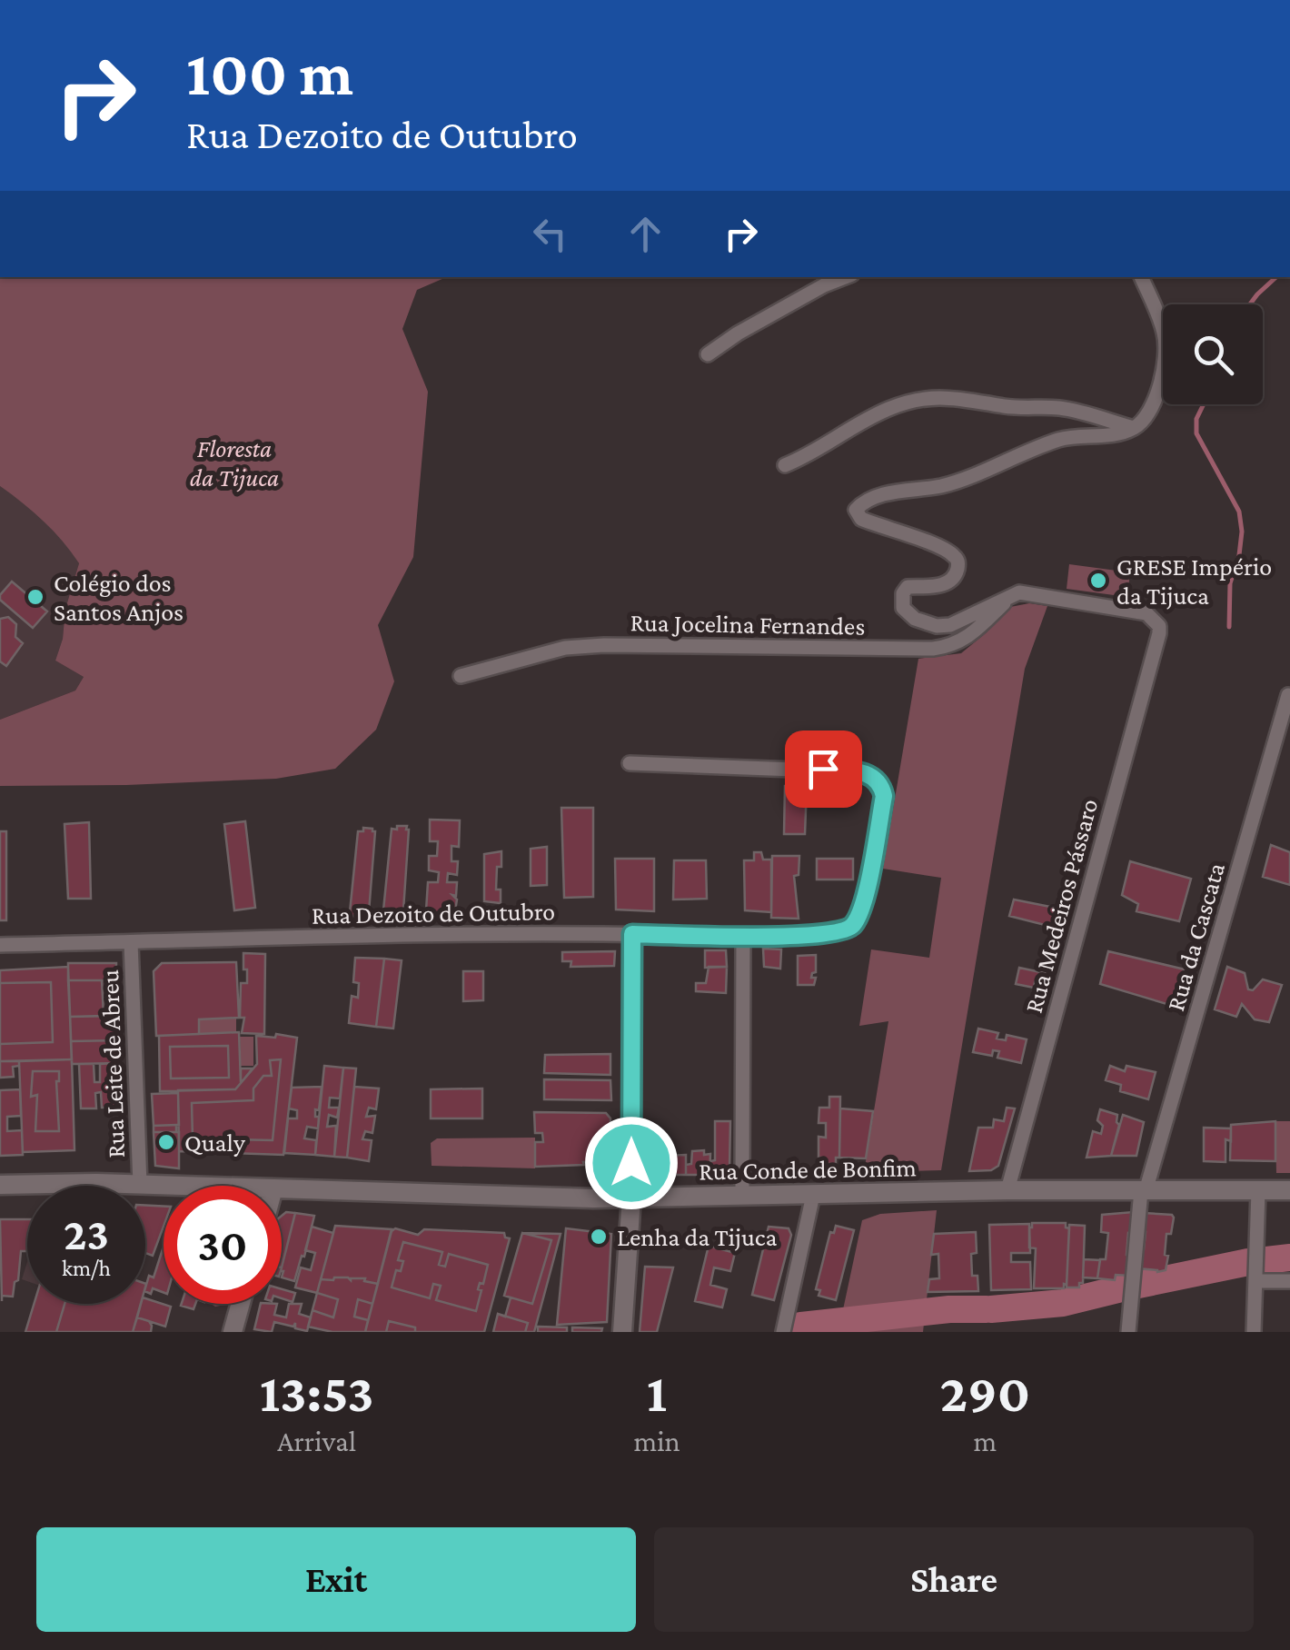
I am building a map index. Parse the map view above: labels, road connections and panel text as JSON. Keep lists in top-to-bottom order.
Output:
{
  "streets": {
    "main road": ["Rua Conde de Bonfim"],
    "street": [
      "Rua Jocelina Fernandes",
      "Rua Medeiros Pássaro",
      "Rua Dezoito de Outubro",
      "Rua da Cascata",
      "Rua Leite de Abreu"
    ]
  },
  "crossings": [
    ["Rua Jocelina Fernandes", "Rua Medeiros Pássaro"],
    ["Rua Medeiros Pássaro", "Rua Conde de Bonfim"],
    ["Rua Dezoito de Outubro", "Rua Leite de Abreu"],
    ["Rua da Cascata", "Rua Conde de Bonfim"],
    ["Rua Leite de Abreu", "Rua Conde de Bonfim"]
  ],
  "parks": ["Floresta da Tijuca"],
  "places": [
    "GRESE Império da Tijuca",
    "Colégio dos Santos Anjos",
    "Qualy",
    "Lenha da Tijuca"
  ],
  "page": {
    "turn": ["100 m", "Rua Dezoito de Outubro"],
    "speed": "23 km/h",
    "limit": "30",
    "eta": [
      "13:53",
      "Arrival",
      "1",
      "min",
      "290",
      "m"
    ],
    "buttons": ["Exit", "Share"]
  }
}
